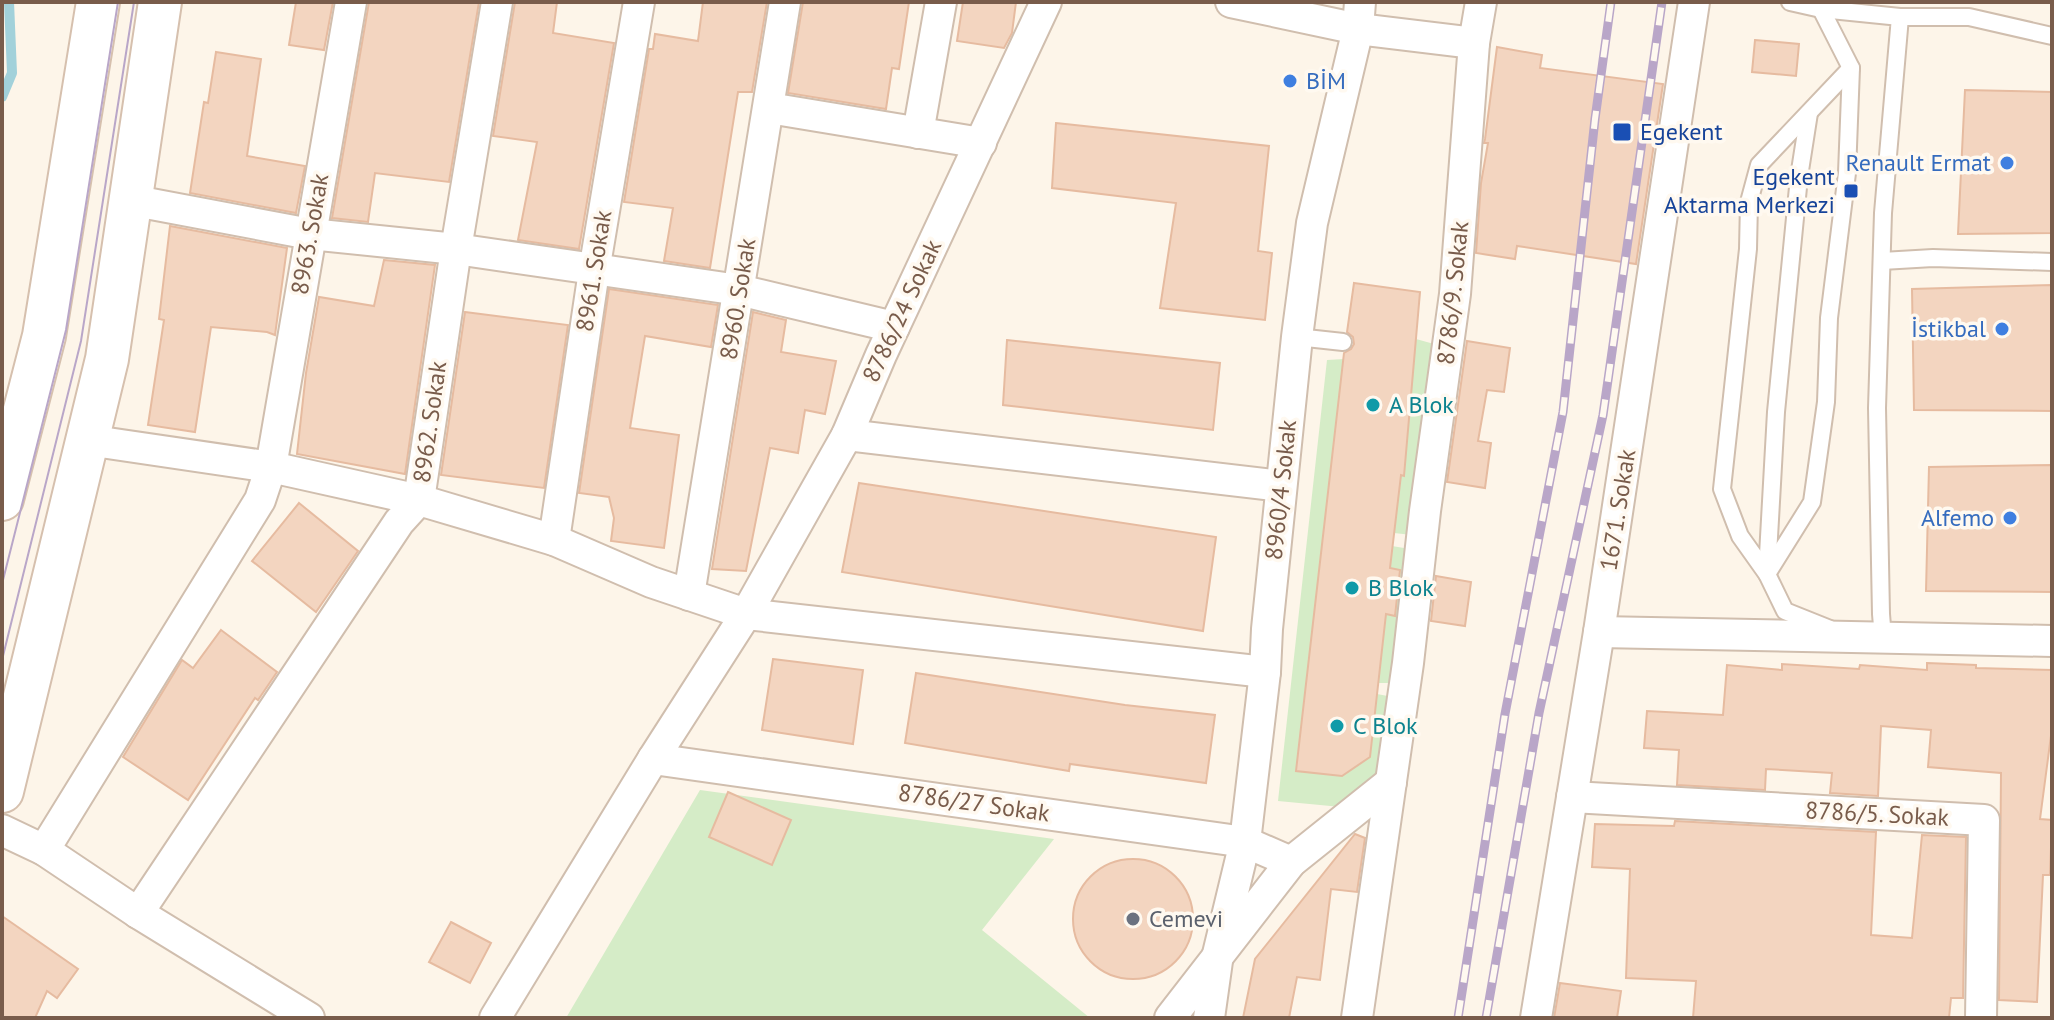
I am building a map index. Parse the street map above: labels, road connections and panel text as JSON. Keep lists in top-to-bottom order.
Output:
{
  "streets": {
    "street": [
      "8963. Sokak",
      "8961. Sokak",
      "8786/9. Sokak",
      "8960. Sokak",
      "8786/24 Sokak",
      "8962. Sokak",
      "8960/4 Sokak",
      "1671. Sokak",
      "8786/27 Sokak",
      "8786/5. Sokak"
    ]
  },
  "crossings": [
    ["8961. Sokak", "8962. Sokak"],
    ["8960. Sokak", "8962. Sokak"],
    ["8786/24 Sokak", "8962. Sokak"],
    ["8962. Sokak", "8960/4 Sokak"],
    ["8960/4 Sokak", "8786/27 Sokak"],
    ["1671. Sokak", "8786/5. Sokak"]
  ],
  "places": {
    "other": [
      "BİM",
      "Renault Ermat",
      "İstikbal",
      "A Blok",
      "Alfemo",
      "B Blok",
      "C Blok",
      "Cemevi"
    ],
    "transit": ["Egekent", "Egekent Aktarma Merkezi"]
  }
}
